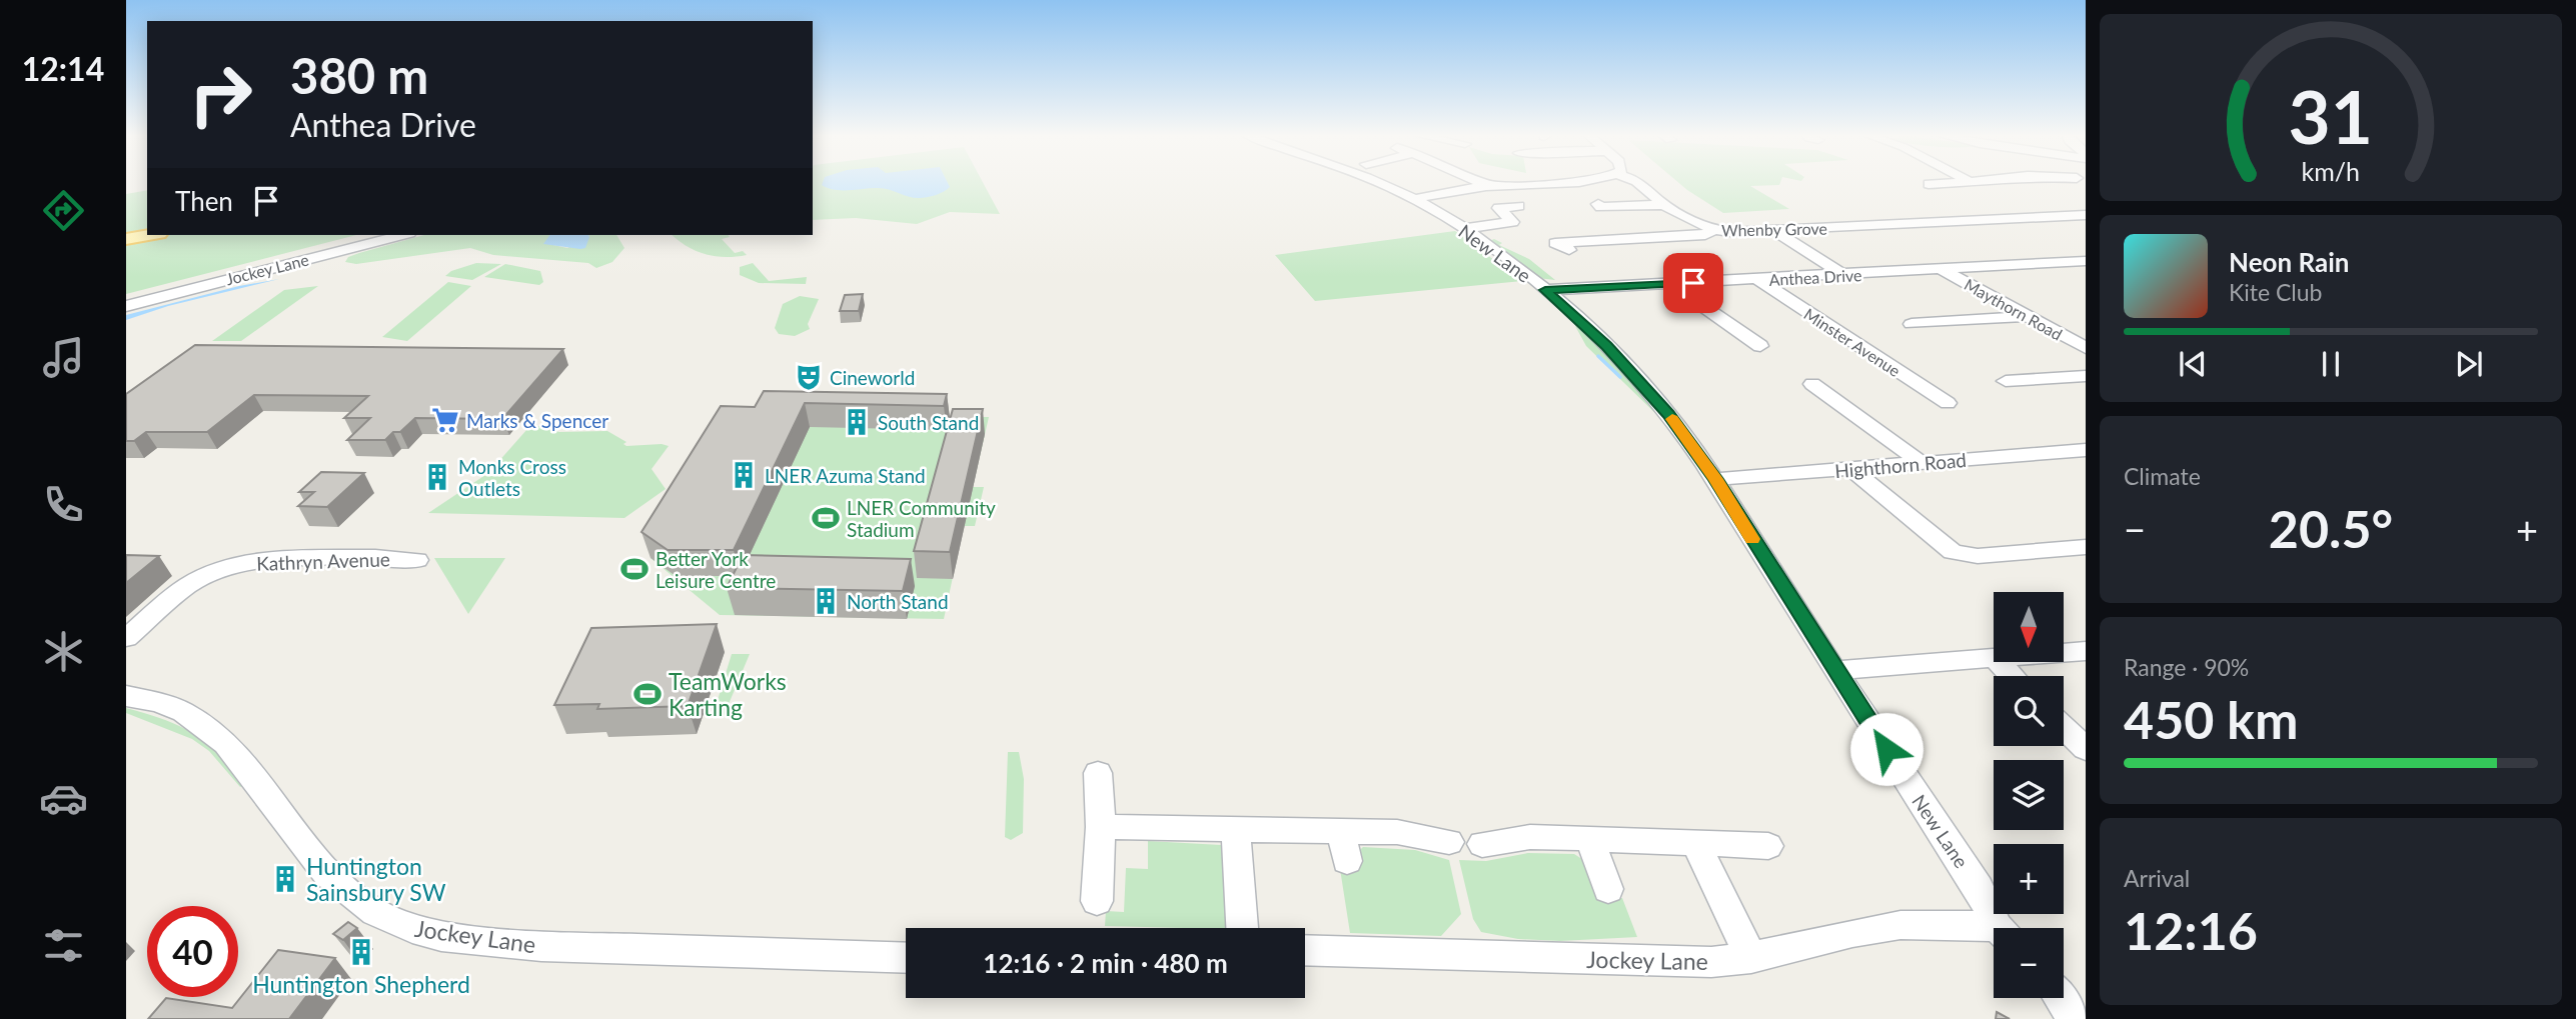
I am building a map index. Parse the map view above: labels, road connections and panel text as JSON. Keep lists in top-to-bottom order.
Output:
{
  "streets": {
    "street": [
      "Whenby Grove",
      "New Lane",
      "Jockey Lane",
      "Anthea Drive",
      "Maythorn Road",
      "Minster Avenue",
      "Highthorn Road",
      "Kathryn Avenue"
    ]
  },
  "crossings": [
    ["New Lane", "Anthea Drive"],
    ["New Lane", "Highthorn Road"],
    ["Anthea Drive", "Maythorn Road"],
    ["Anthea Drive", "Minster Avenue"]
  ],
  "places": {
    "theatre": ["Cineworld"],
    "supermarket": ["Marks & Spencer"],
    "building": [
      "South Stand",
      "LNER Azuma Stand",
      "Monks Cross Outlets",
      "North Stand",
      "Huntington Sainsbury SW",
      "Huntington Shepherd"
    ],
    "sports": ["LNER Community Stadium", "Better York Leisure Centre", "TeamWorks Karting"]
  },
  "north": "bottom",
  "page": {
    "tabs": "12:14",
    "turn": ["380 m", "Anthea Drive"],
    "then": "Then",
    "song": ["Neon Rain", "Kite Club"],
    "tile": [
      "Climate",
      ["Range · 90%", "450 km"],
      ["Arrival", "12:16"]
    ],
    "heat": ["−", "20.5°", "+"],
    "map_buttons": ["+", "−"],
    "limit": "40",
    "trip": "12:16 · 2 min · 480 m",
    "gauge": ["31", "km/h"]
  }
}
